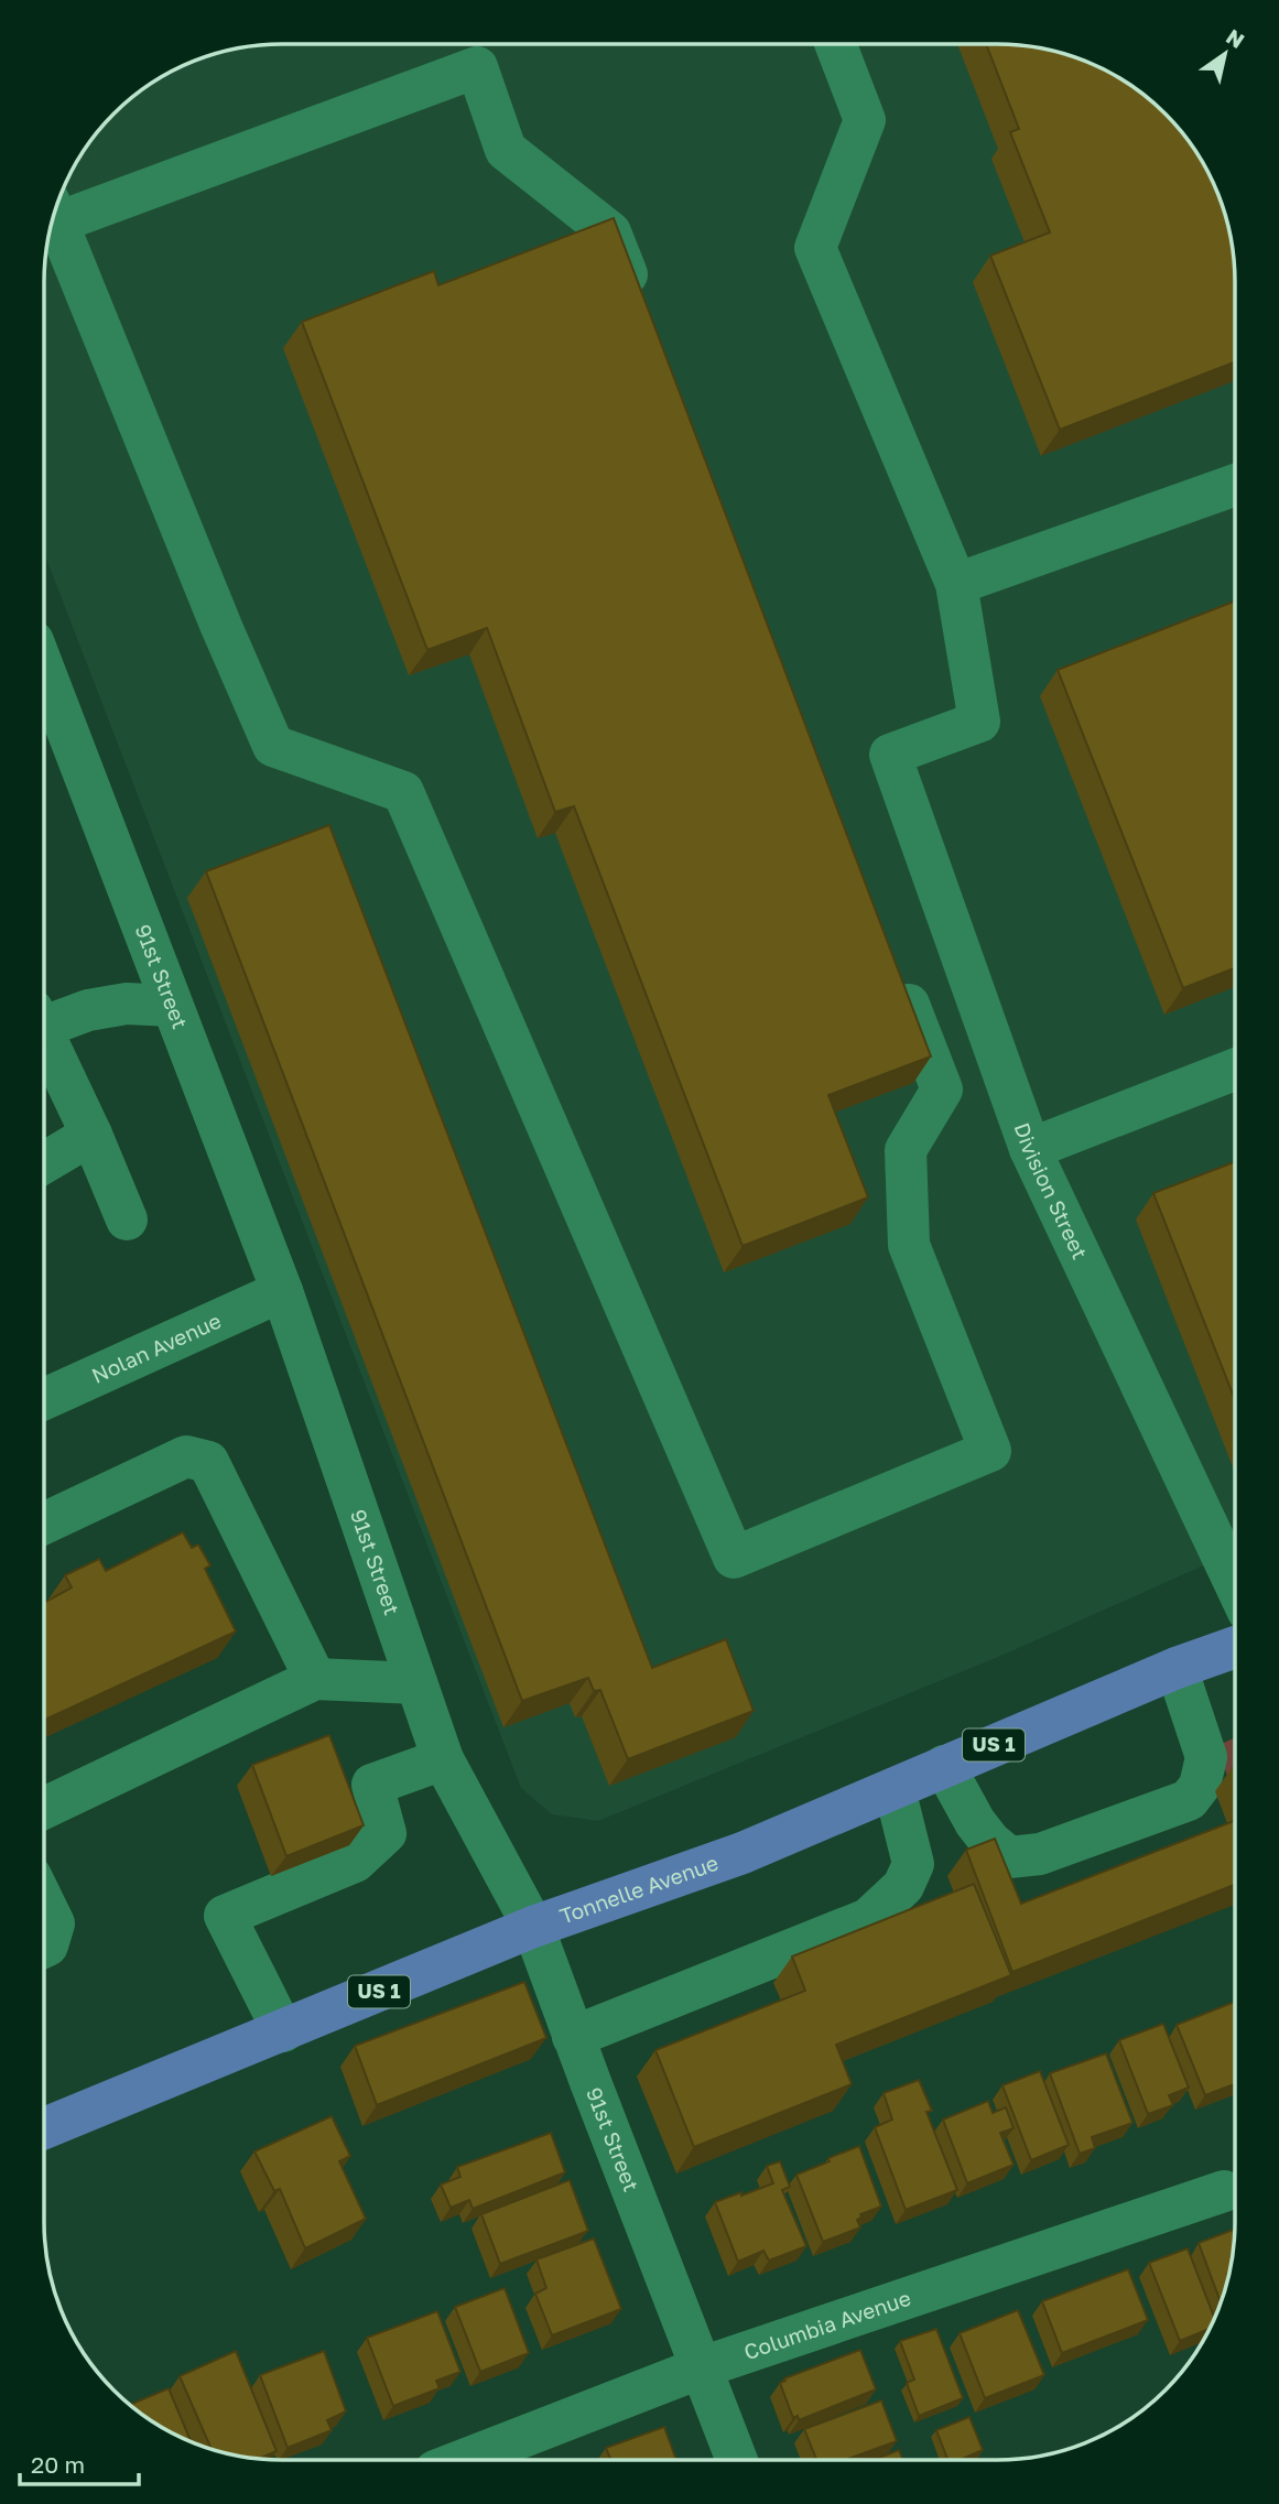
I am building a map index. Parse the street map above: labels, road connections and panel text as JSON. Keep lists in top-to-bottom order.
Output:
{
  "streets": {
    "main road": ["US 1", "Tonnelle Avenue"],
    "street": [
      "91st Street",
      "Division Street",
      "Nolan Avenue",
      "Columbia Avenue"
    ]
  },
  "crossings": [
    ["91st Street", "Nolan Avenue"],
    ["91st Street", "Tonnelle Avenue"],
    ["91st Street", "Columbia Avenue"]
  ],
  "scale_bar": "20 m",
  "north": "top right"
}
